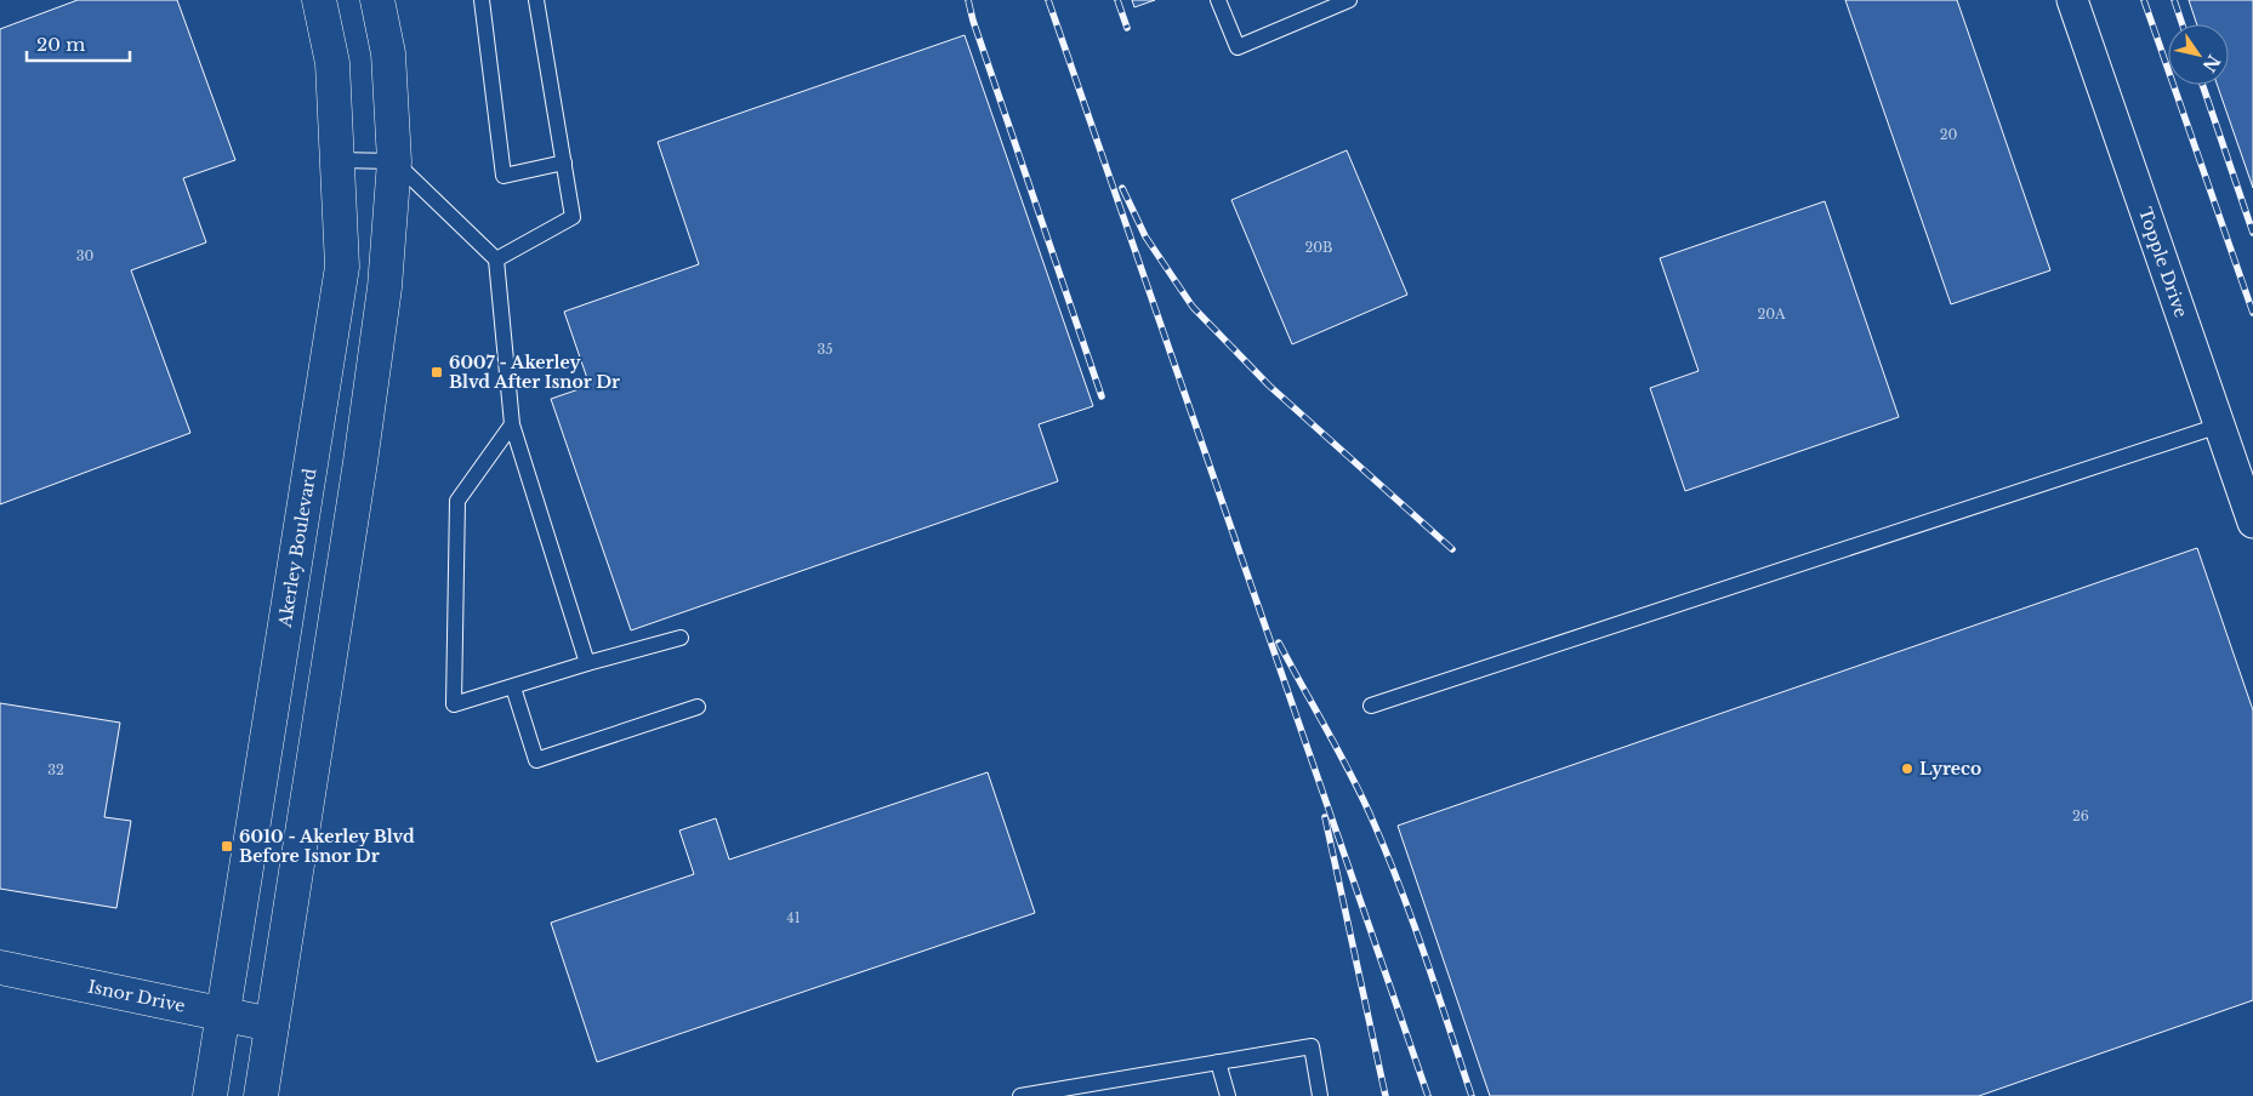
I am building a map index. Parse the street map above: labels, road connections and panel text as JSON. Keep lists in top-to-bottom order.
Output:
{
  "streets": {
    "main road": ["Akerley Boulevard", "Isnor Drive"],
    "street": ["Topple Drive"]
  },
  "crossings": [
    ["Akerley Boulevard", "Isnor Drive"]
  ],
  "places": {
    "transit": ["6007 - Akerley Blvd After Isnor Dr", "6010 - Akerley Blvd Before Isnor Dr"],
    "other": ["Lyreco"]
  },
  "house_numbers": [
    "20",
    "20B",
    "30",
    "20A",
    "35",
    "32",
    "26",
    "41"
  ],
  "scale_bar": "20 m",
  "north": "bottom right"
}
